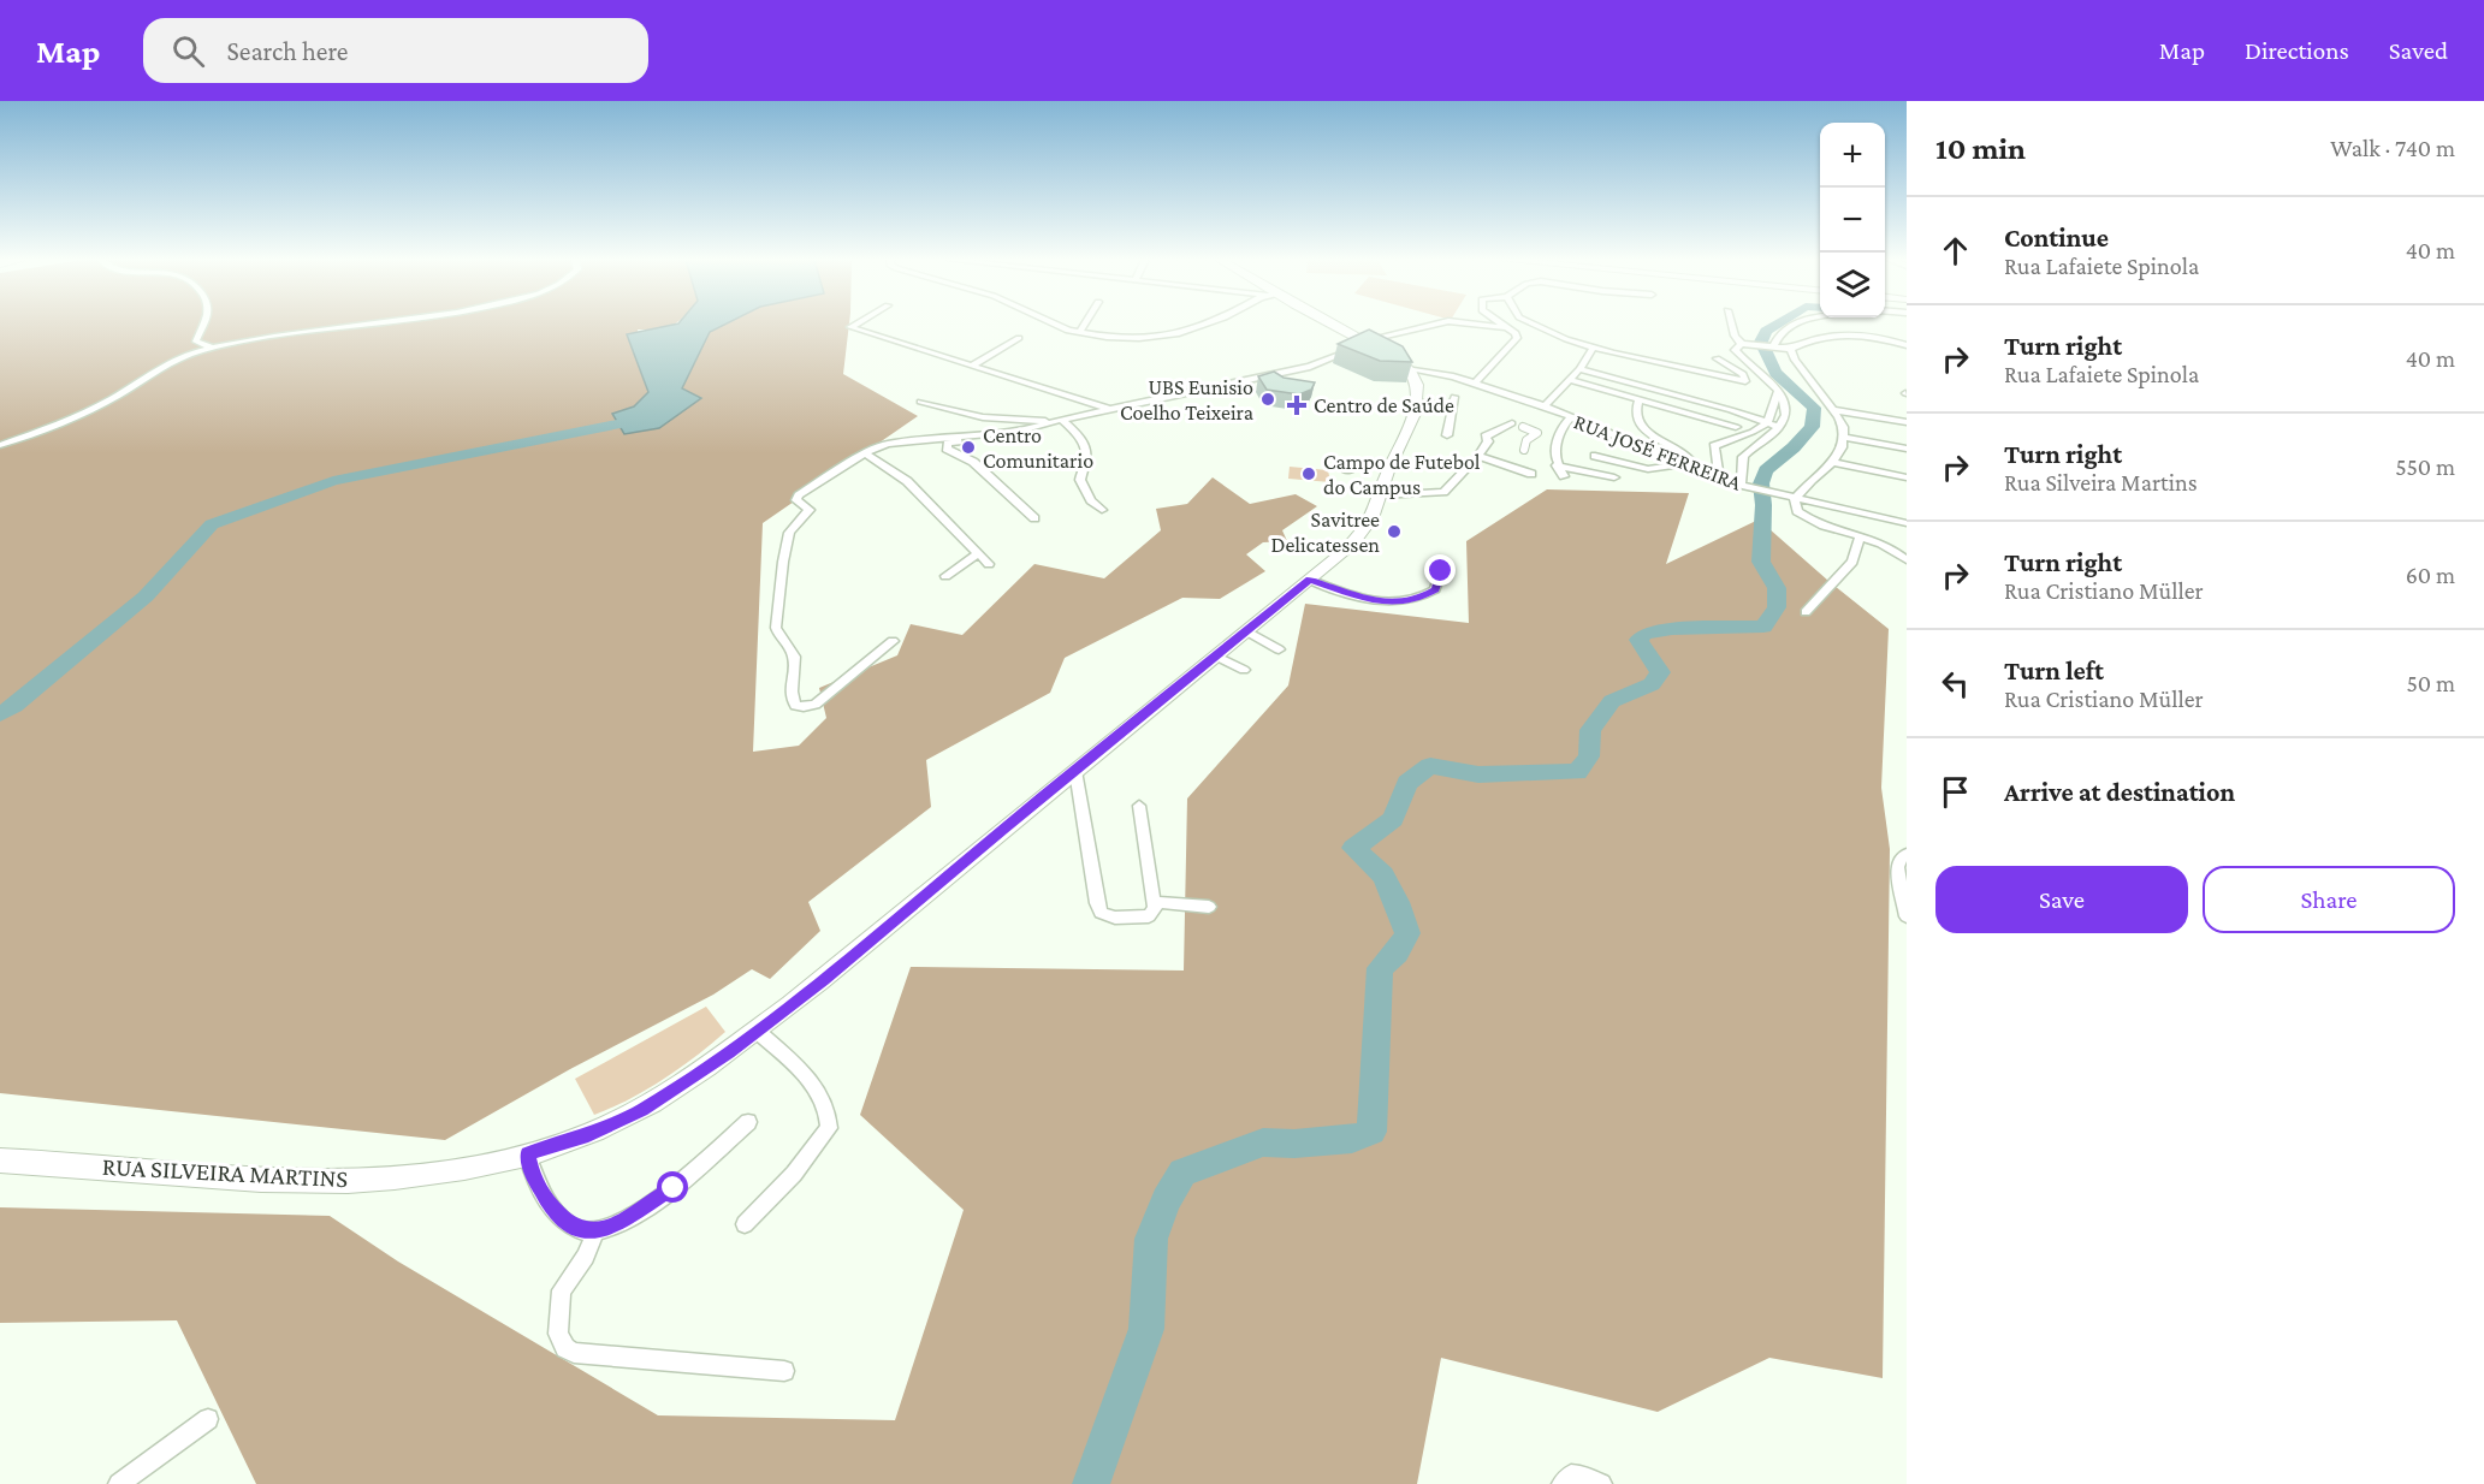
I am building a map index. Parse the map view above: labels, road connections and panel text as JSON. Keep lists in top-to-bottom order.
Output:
{
  "streets": {
    "main road": ["RUA SILVEIRA MARTINS"],
    "street": ["RUA JOSÉ FERREIRA"]
  },
  "crossings": [
    ["RUA JOSÉ FERREIRA", "RUA SILVEIRA MARTINS"]
  ],
  "places": {
    "other": [
      "UBS Eunisio Coelho Teixeira",
      "Centro Comunitario",
      "Campo de Futebol do Campus",
      "Savitree Delicatessen"
    ],
    "health": ["Centro de Saúde"]
  },
  "page": {
    "header": "Map",
    "search": "Search here",
    "nav": ["Map", "Directions", "Saved"],
    "heading": ["10 min", "Walk · 740 m"],
    "map_buttons": ["+", "−"],
    "list": [
      ["Continue", "Rua Lafaiete Spinola", "40 m"],
      ["Turn right", "Rua Lafaiete Spinola", "40 m"],
      ["Turn right", "Rua Silveira Martins", "550 m"],
      ["Turn right", "Rua Cristiano Müller", "60 m"],
      ["Turn left", "Rua Cristiano Müller", "50 m"],
      "Arrive at destination"
    ],
    "buttons": ["Save", "Share"]
  }
}
